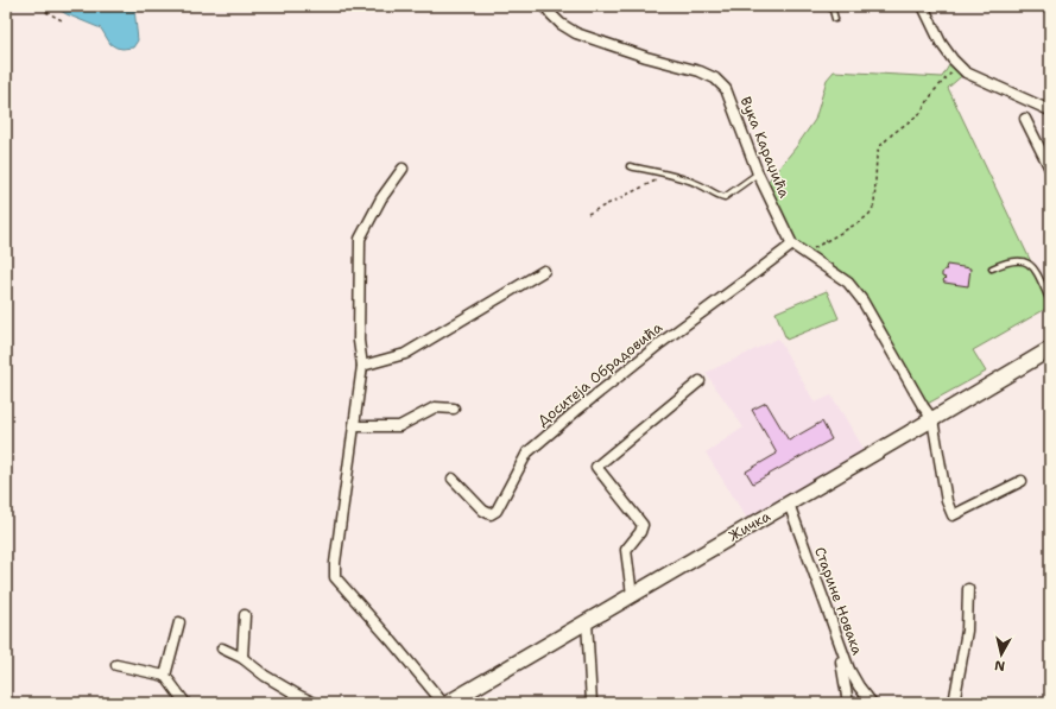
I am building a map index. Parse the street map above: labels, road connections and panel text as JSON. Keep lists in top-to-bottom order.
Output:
{
  "streets": {
    "main road": ["Жичка"],
    "street": ["Вука Караџића", "Доситеја Обрадовића", "Старине Новака"]
  },
  "crossings": [
    ["Вука Караџића", "Доситеја Обрадовића"],
    ["Жичка", "Старине Новака"]
  ],
  "north": "bottom"
}
